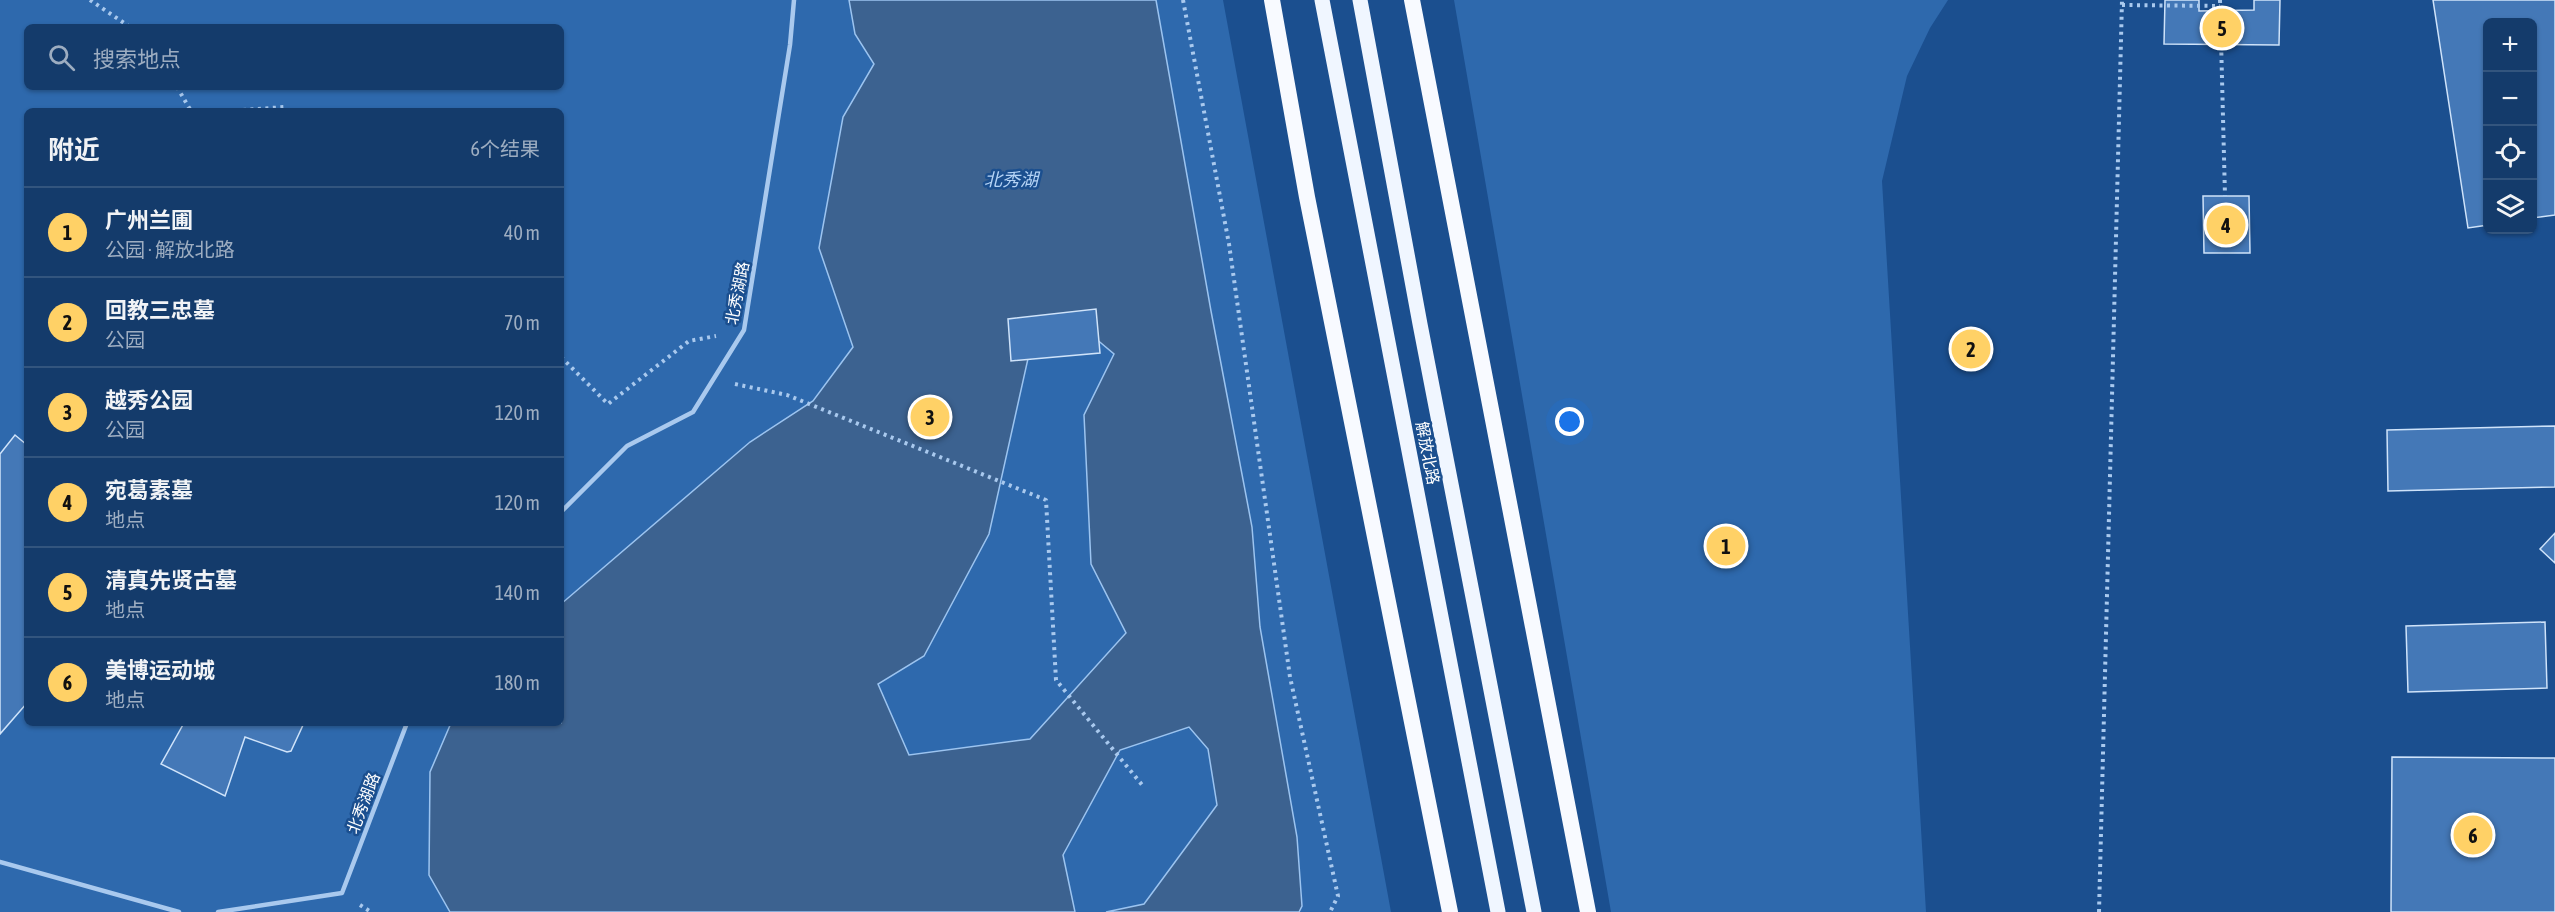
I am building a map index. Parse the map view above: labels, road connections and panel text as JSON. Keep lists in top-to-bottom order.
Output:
{
  "streets": {
    "main road": ["解放北路"],
    "lane": ["北秀湖路"]
  },
  "water": ["北秀湖"],
  "page": {
    "pins": [
      "5",
      "4",
      "2",
      "3",
      "1",
      "6"
    ],
    "map_buttons": ["+", "−"],
    "search": "搜索地点",
    "heading": ["附近", "6个结果"],
    "list": [
      {
        "mark": "1",
        "name": "广州兰圃",
        "note": "公园 · 解放北路",
        "value": "40 m"
      },
      {
        "mark": "2",
        "name": "回教三忠墓",
        "note": "公园",
        "value": "70 m"
      },
      {
        "mark": "3",
        "name": "越秀公园",
        "note": "公园",
        "value": "120 m"
      },
      {
        "mark": "4",
        "name": "宛葛素墓",
        "note": "地点",
        "value": "120 m"
      },
      {
        "mark": "5",
        "name": "清真先贤古墓",
        "note": "地点",
        "value": "140 m"
      },
      {
        "mark": "6",
        "name": "美博运动城",
        "note": "地点",
        "value": "180 m"
      }
    ]
  }
}
